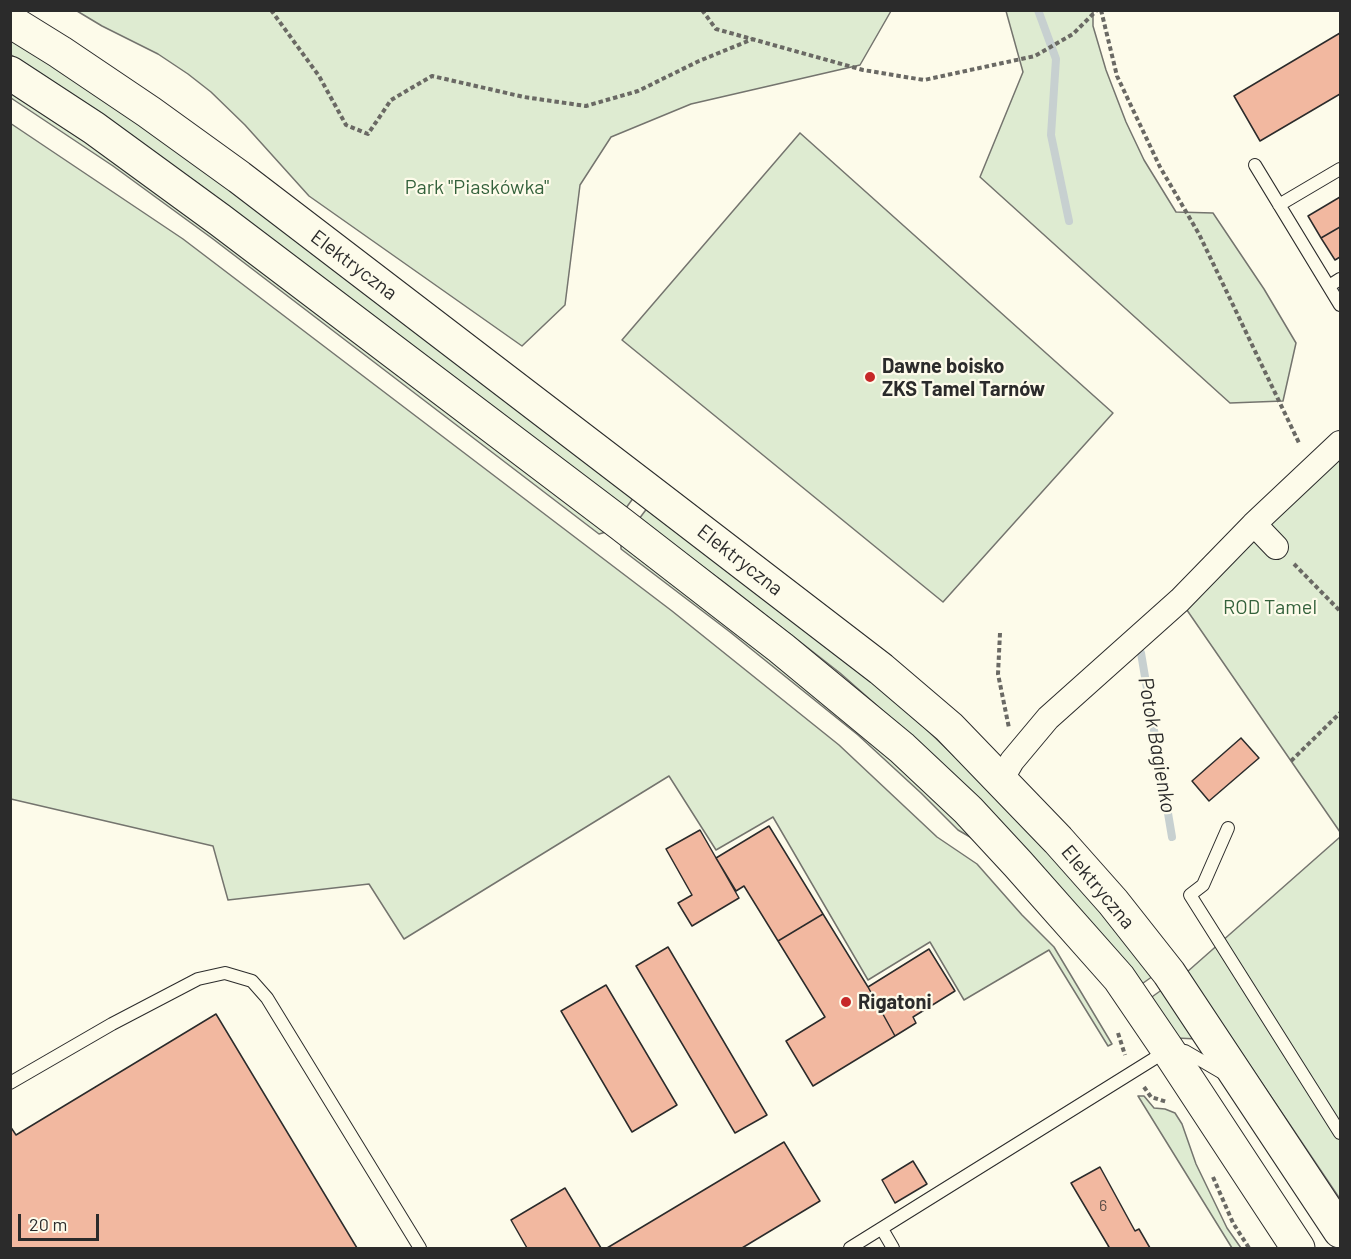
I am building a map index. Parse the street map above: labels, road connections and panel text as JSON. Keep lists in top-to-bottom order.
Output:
{
  "streets": {
    "main road": ["Elektryczna"]
  },
  "water": ["Potok Bagienko"],
  "parks": ["Park \"Piaskówka\"", "ROD Tamel"],
  "places": ["Dawne boisko ZKS Tamel Tarnów", "Rigatoni"],
  "house_numbers": ["6"],
  "scale_bar": "20 m"
}
